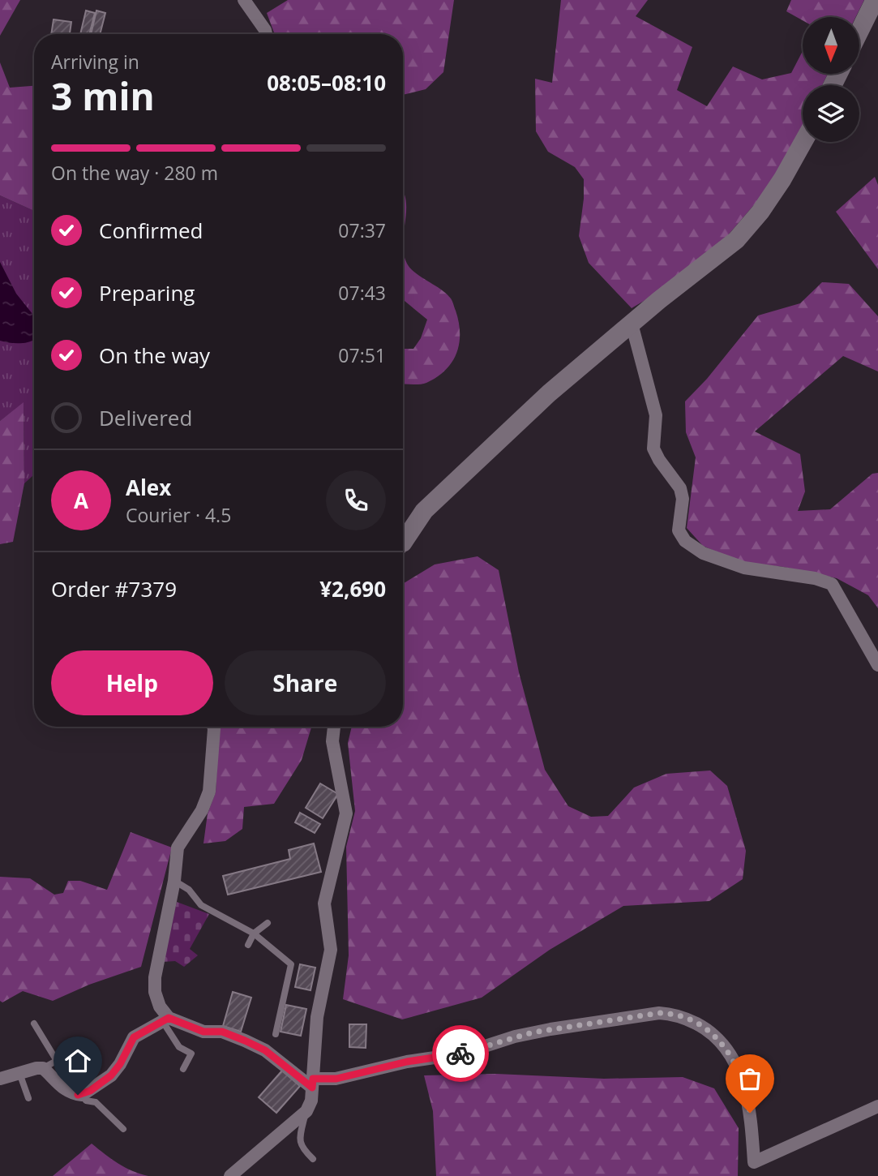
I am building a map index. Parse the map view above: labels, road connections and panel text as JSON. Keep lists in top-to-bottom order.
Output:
{
  "north": "bottom",
  "page": {
    "heading": ["3 min", "Arriving in", "08:05–08:10"],
    "panel": [
      "Alex",
      "Courier · 4.5",
      "Order #7379",
      "¥2,690"
    ],
    "bar": "On the way · 280 m",
    "list": [
      ["Confirmed", "07:37"],
      ["Preparing", "07:43"],
      ["On the way", "07:51"],
      "Delivered"
    ],
    "round": "A",
    "buttons": ["Help", "Share"]
  }
}
